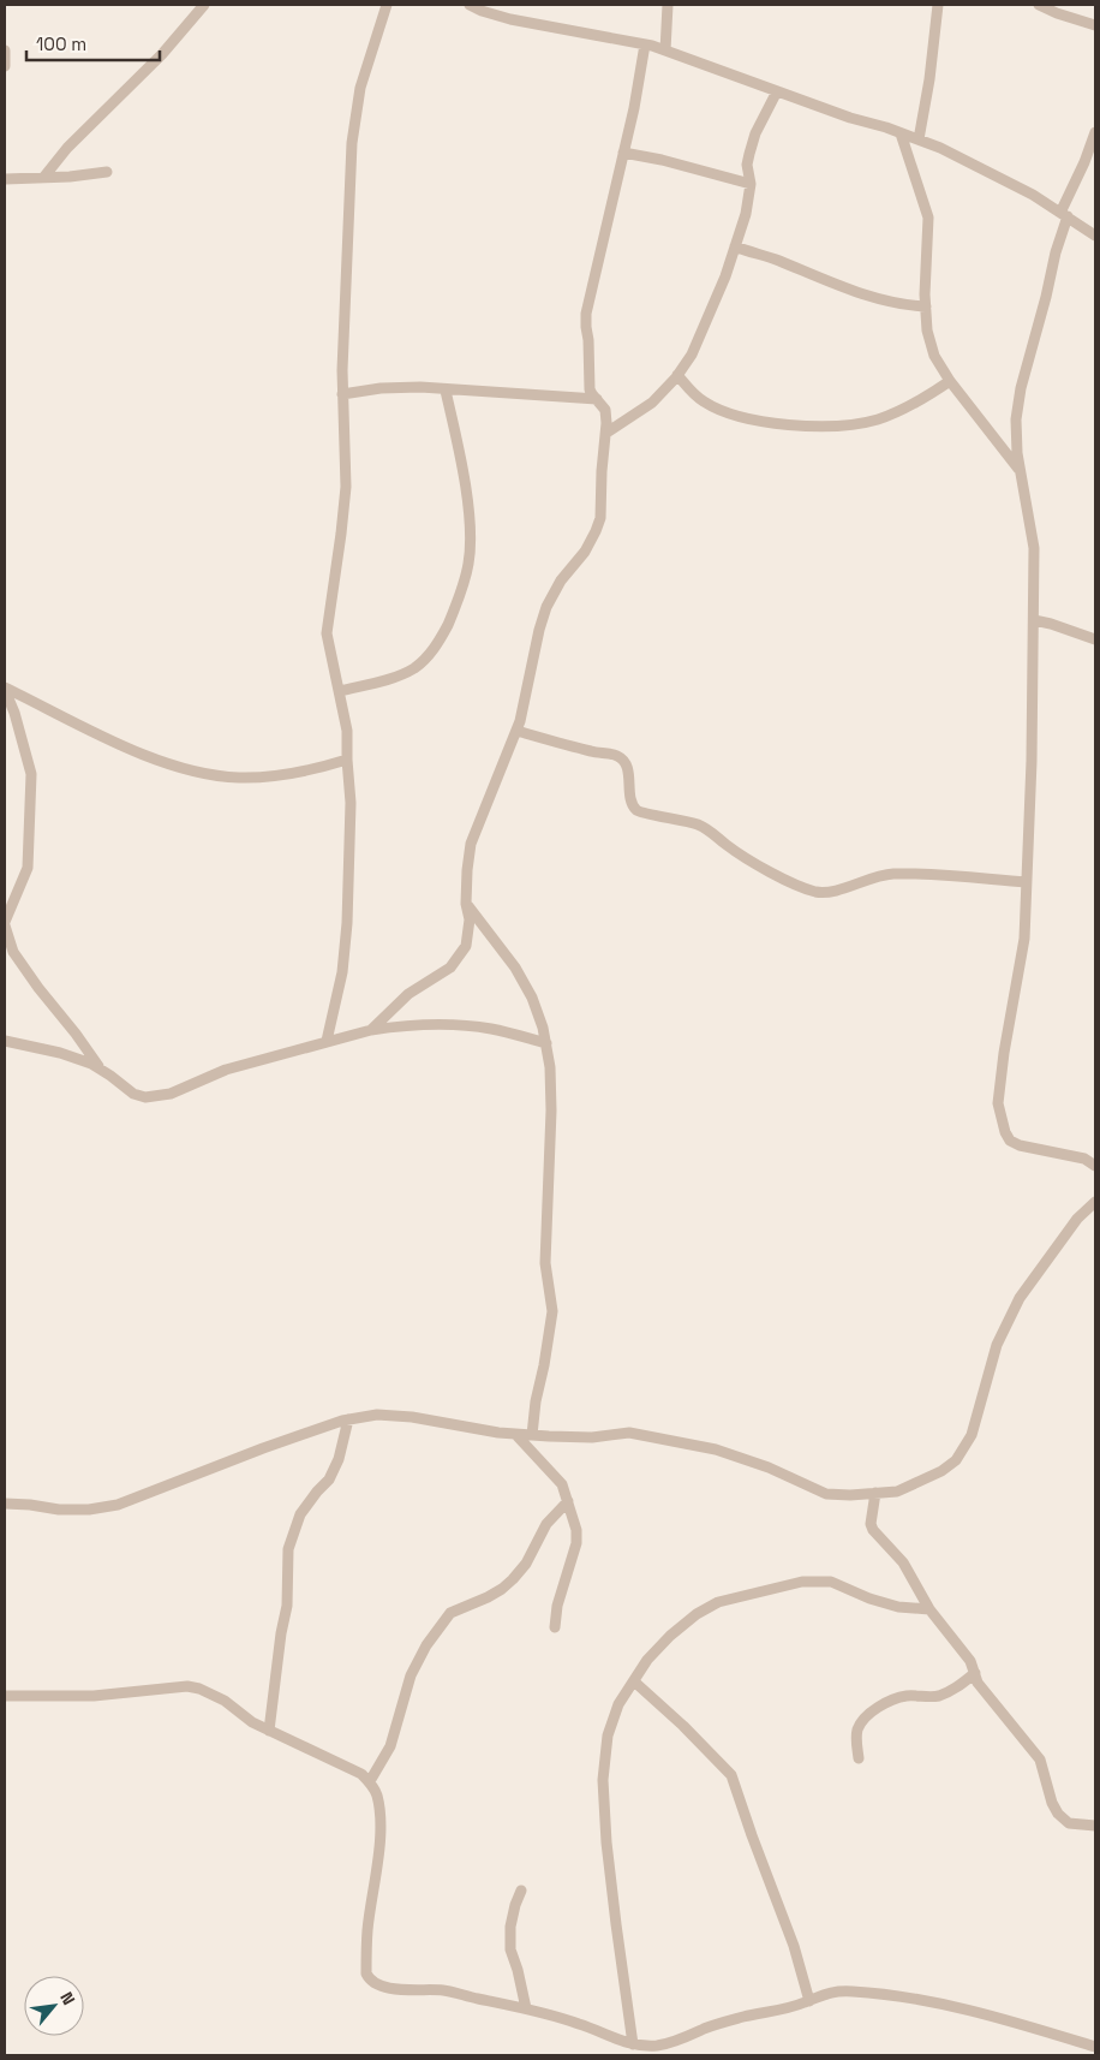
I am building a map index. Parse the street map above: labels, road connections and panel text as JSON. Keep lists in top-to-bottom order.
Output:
{
  "scale_bar": "100 m",
  "north": "top right"
}
